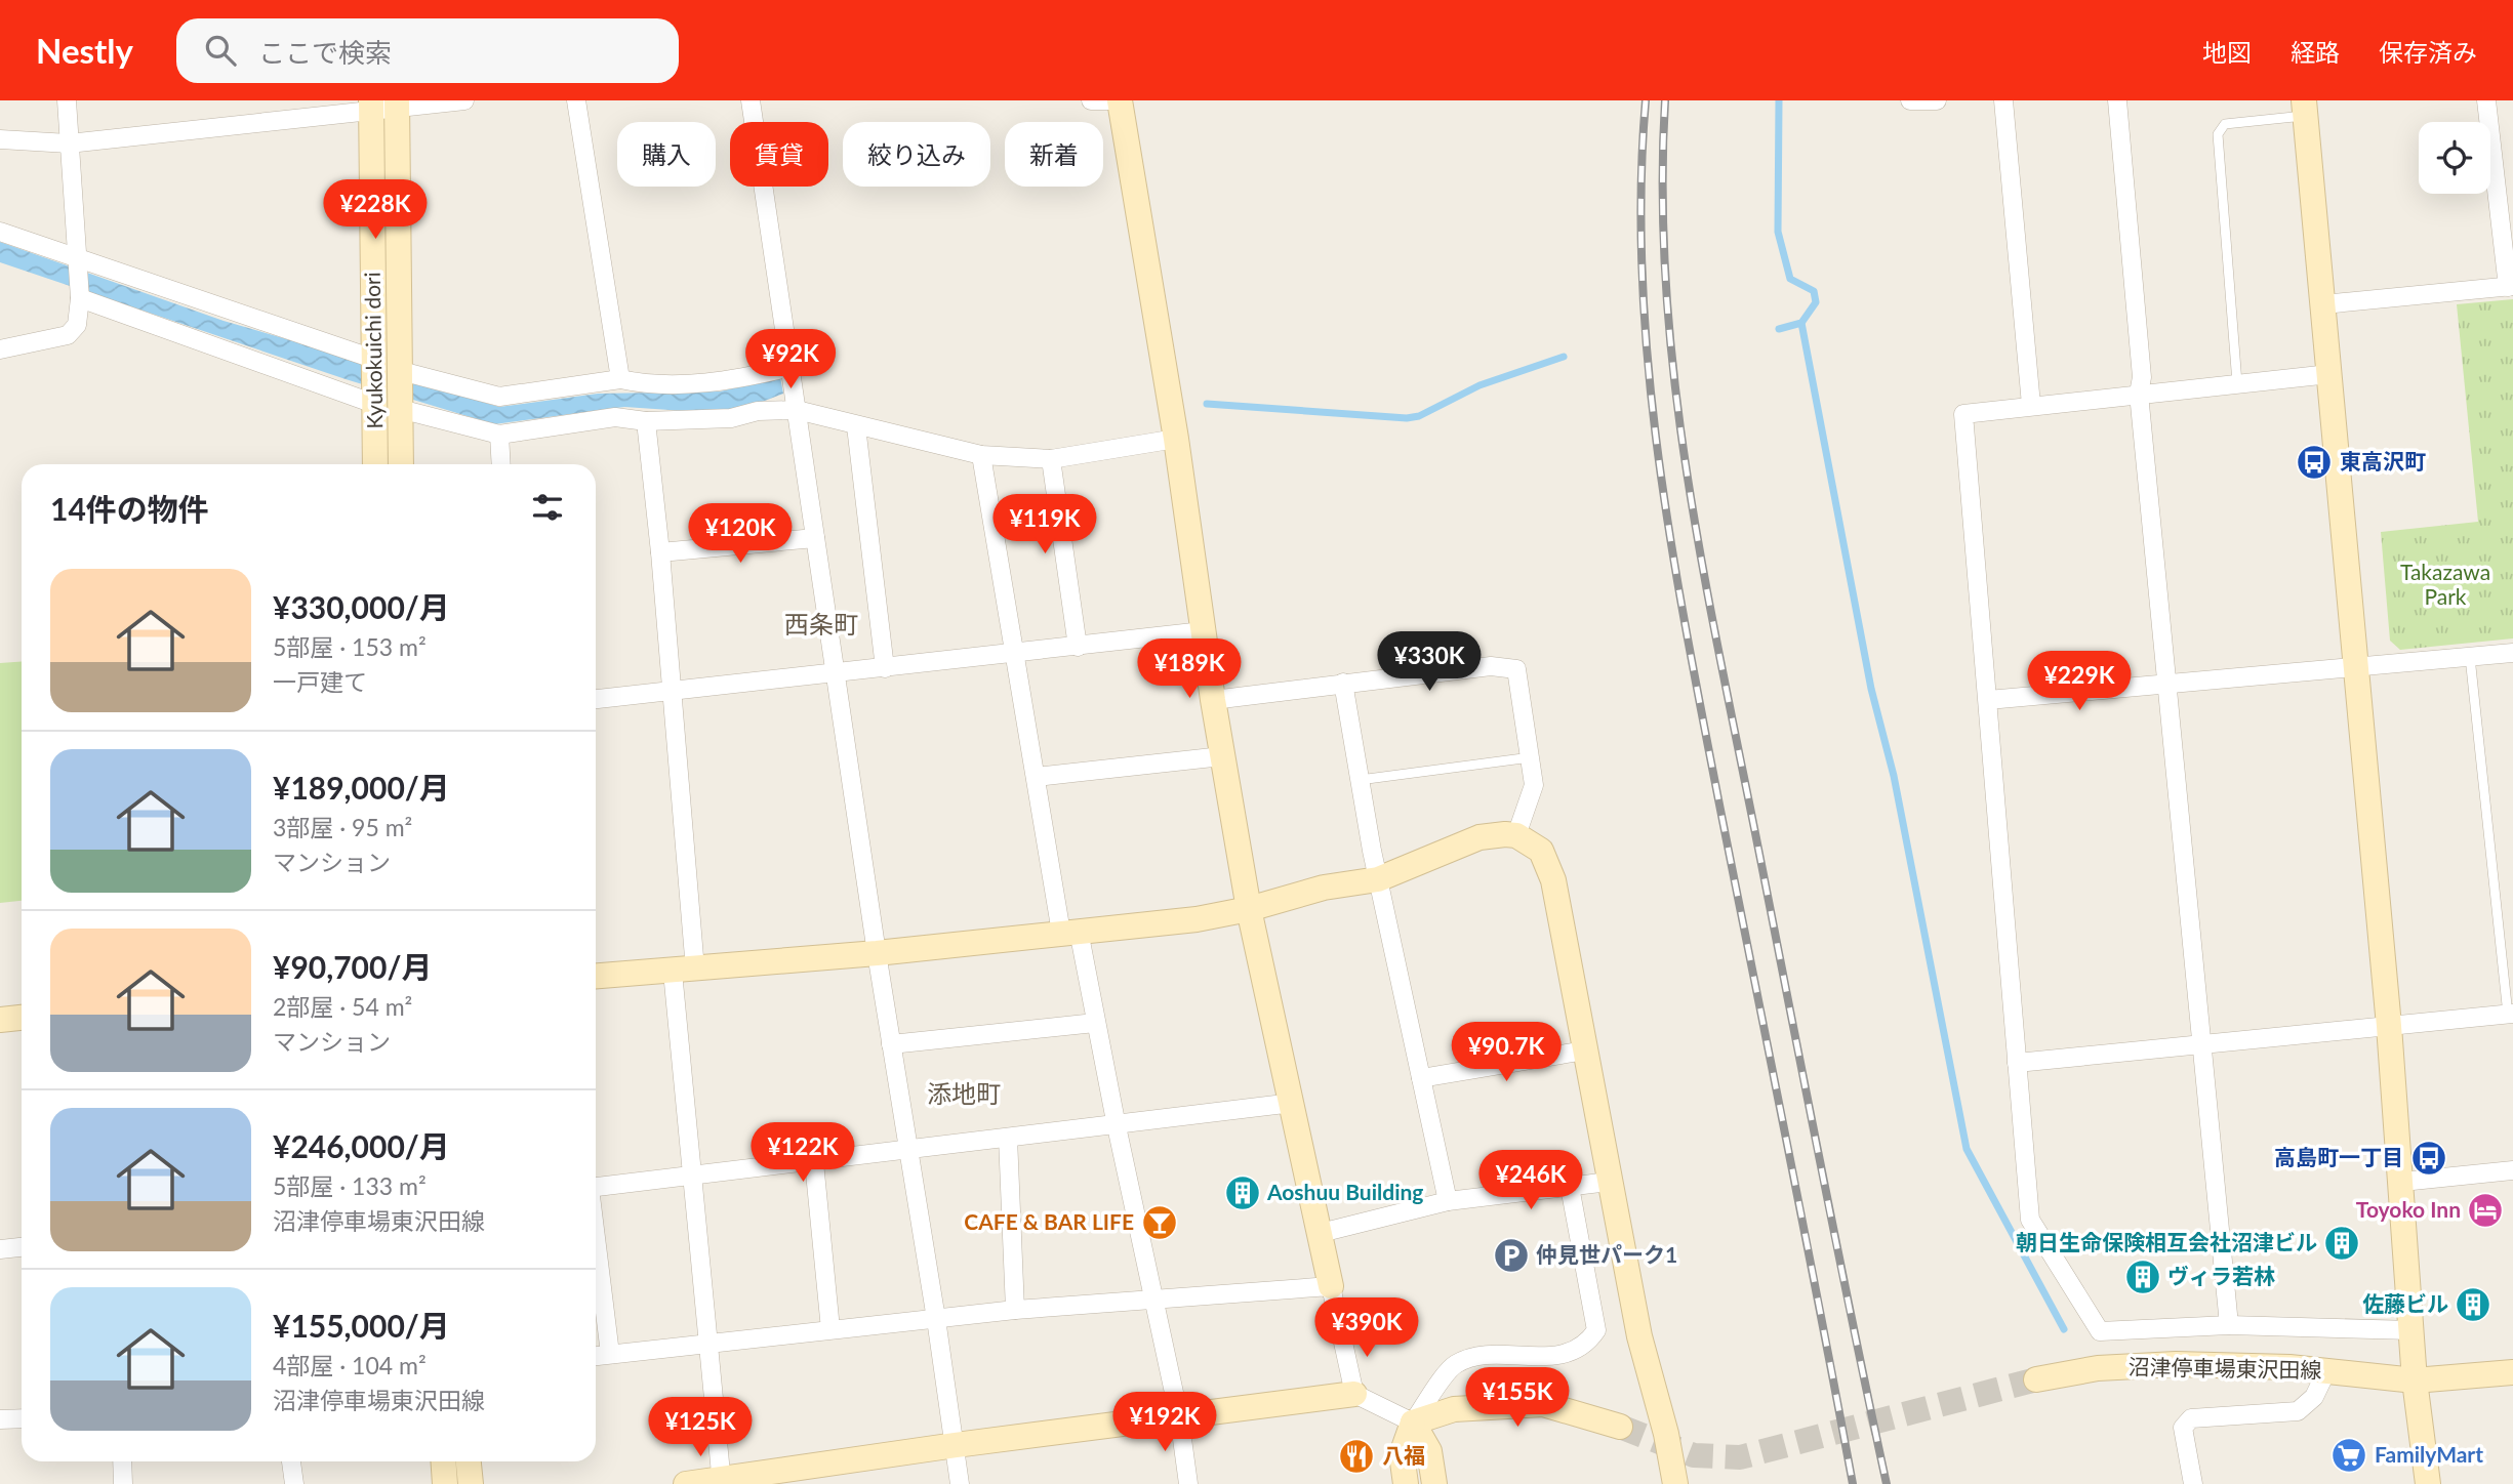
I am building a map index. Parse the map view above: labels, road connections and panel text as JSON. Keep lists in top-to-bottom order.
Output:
{
  "streets": {
    "street": ["Kyukokuichi dori", "沼津停車場東沢田線"]
  },
  "districts": ["西条町", "添地町"],
  "parks": ["Takazawa Park"],
  "places": {
    "bus stop": ["東高沢町", "高島町一丁目"],
    "building": [
      "Aoshuu Building",
      "朝日生命保険相互会社沼津ビル",
      "ヴィラ若林",
      "佐藤ビル"
    ],
    "hotel": ["Toyoko Inn"],
    "bar": ["CAFE & BAR LIFE"],
    "parking": ["仲見世パーク1"],
    "supermarket": ["FamilyMart"],
    "restaurant": ["八福"]
  },
  "page": {
    "header": "Nestly",
    "search": "ここで検索",
    "nav": ["地図", "経路", "保存済み"],
    "chip": [
      "購入",
      "賃貸",
      "絞り込み",
      "新着"
    ],
    "price": [
      "¥228K",
      "¥92K",
      "¥119K",
      "¥120K",
      "¥330K",
      "¥189K",
      "¥229K",
      "¥90.7K",
      "¥122K",
      "¥246K",
      "¥390K",
      "¥155K",
      "¥192K",
      "¥125K"
    ],
    "heading": "14件の物件",
    "list": [
      {
        "name": "¥330,000/月",
        "note": "5部屋 · 153 m² · 一戸建て"
      },
      {
        "name": "¥189,000/月",
        "note": "3部屋 · 95 m² · マンション"
      },
      {
        "name": "¥90,700/月",
        "note": "2部屋 · 54 m² · マンション"
      },
      {
        "name": "¥246,000/月",
        "note": "5部屋 · 133 m² · 沼津停車場東沢田線"
      },
      {
        "name": "¥155,000/月",
        "note": "4部屋 · 104 m² · 沼津停車場東沢田線"
      }
    ]
  }
}
